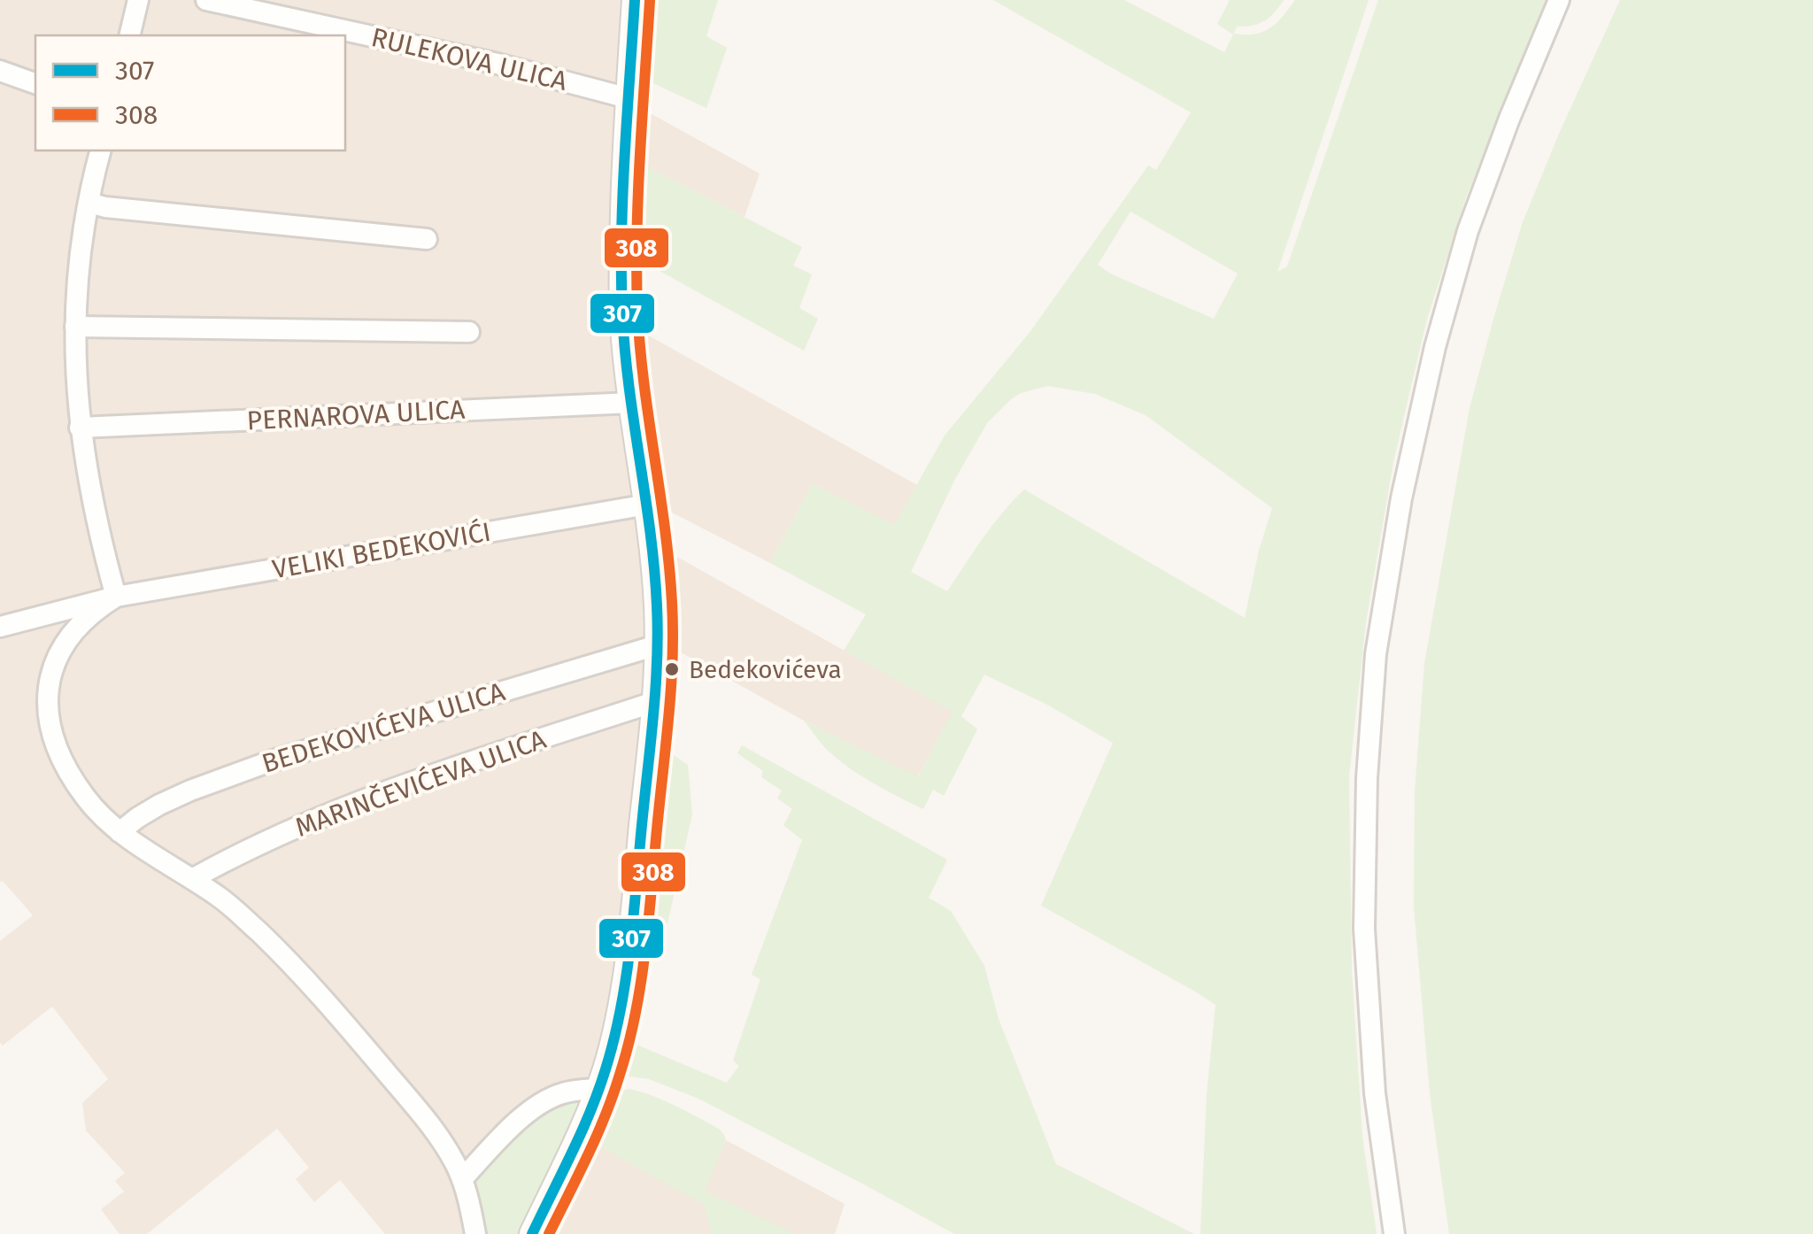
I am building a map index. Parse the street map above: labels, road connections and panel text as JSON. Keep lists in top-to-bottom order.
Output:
{
  "streets": {
    "street": [
      "RULEKOVA ULICA",
      "PERNAROVA ULICA",
      "VELIKI BEDEKOVIĆI",
      "BEDEKOVIĆEVA ULICA",
      "MARINČEVIĆEVA ULICA"
    ]
  },
  "places": ["Bedekovićeva"],
  "lines": ["transit line 307", "transit line 308"],
  "legend": ["307", "308"]
}
